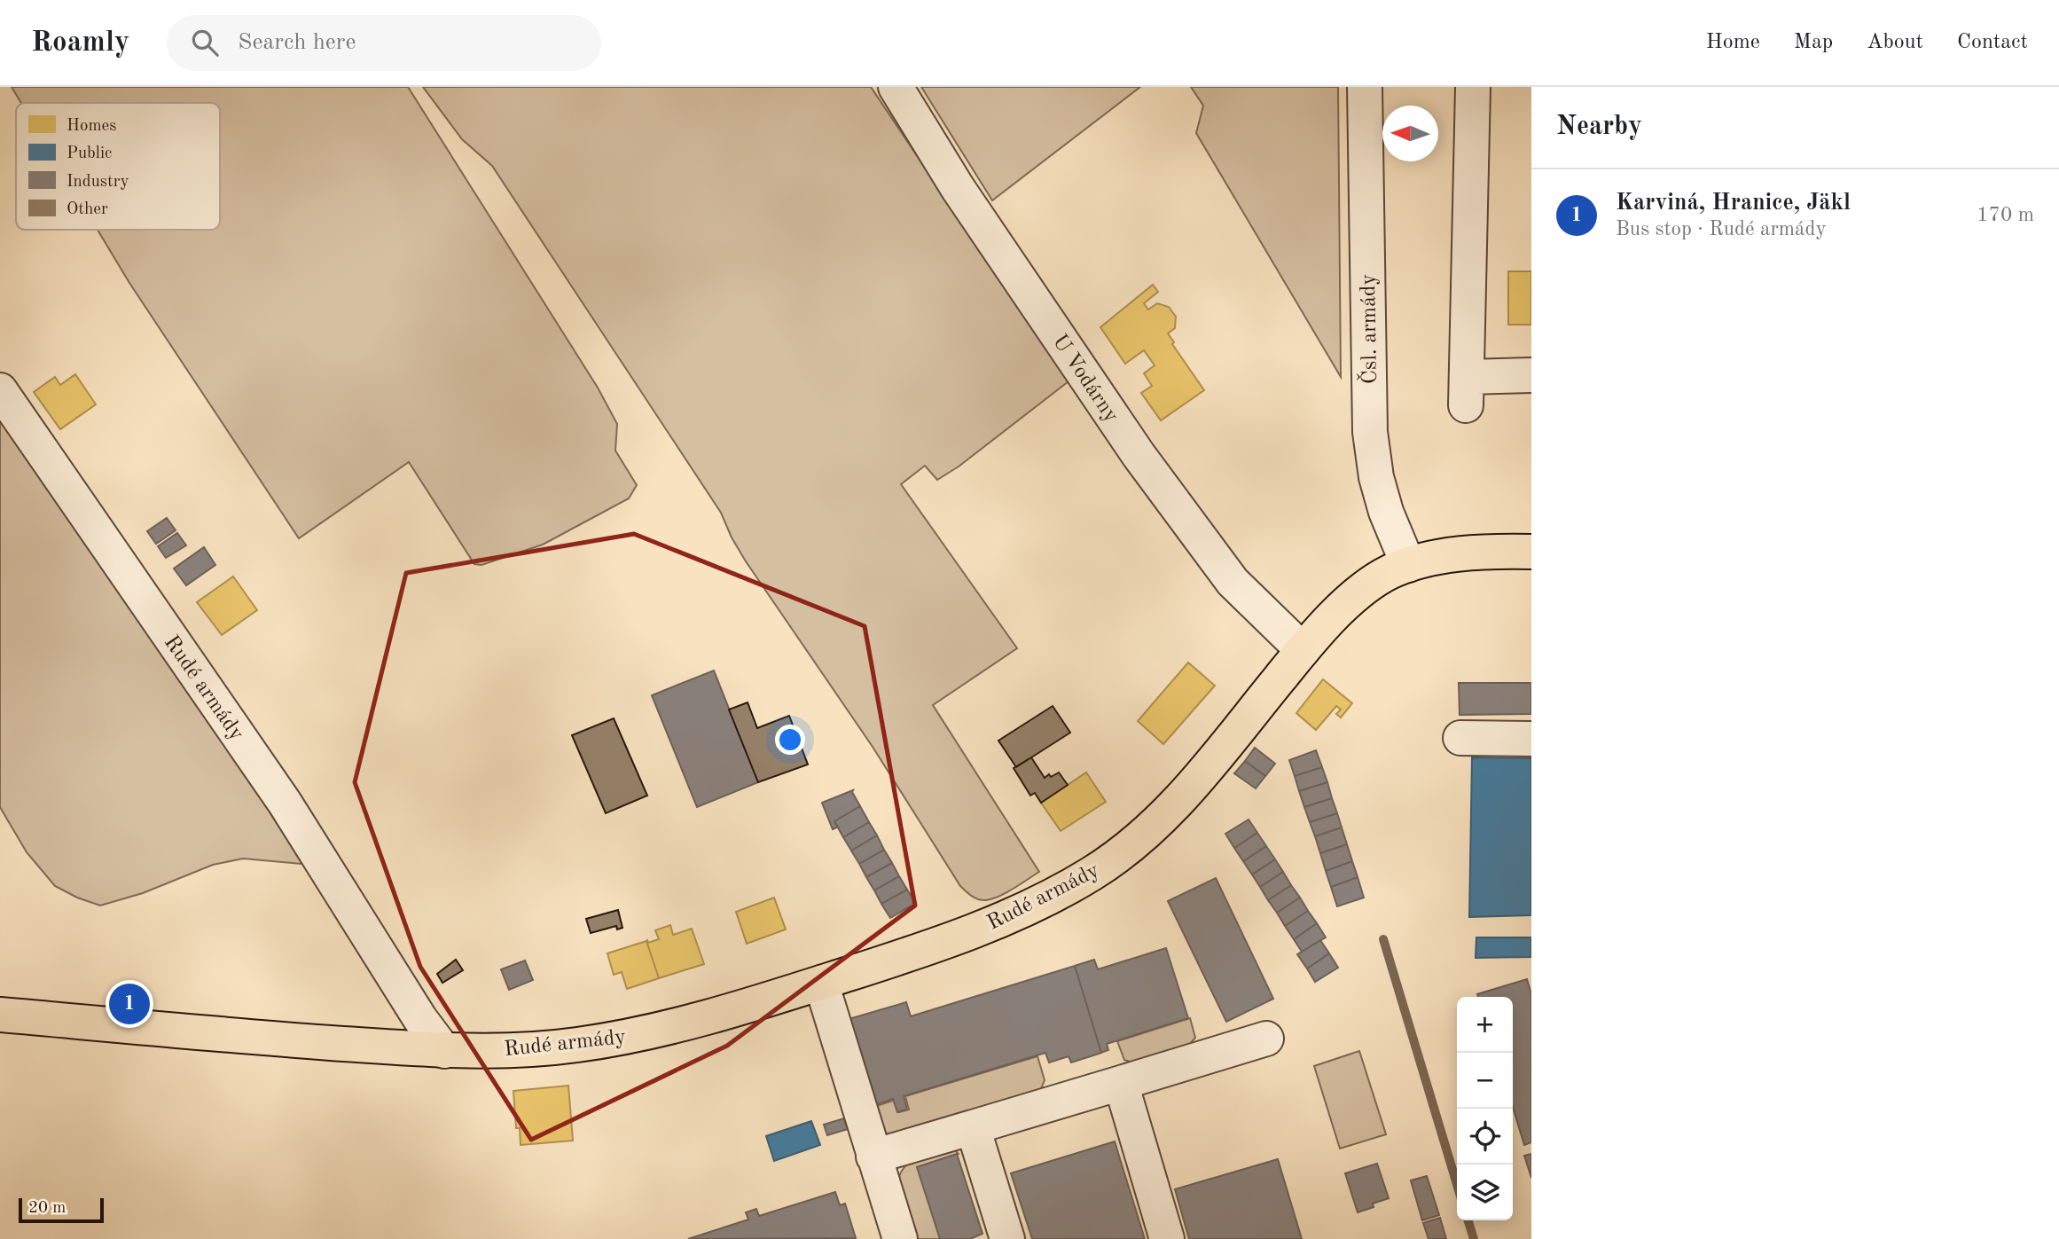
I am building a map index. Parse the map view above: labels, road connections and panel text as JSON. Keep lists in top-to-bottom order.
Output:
{
  "streets": {
    "main road": ["Rudé armády"],
    "street": ["Čsl. armády", "U Vodárny"]
  },
  "crossings": [
    ["Čsl. armády", "Rudé armády"],
    ["U Vodárny", "Rudé armády"]
  ],
  "legend": [
    "Homes",
    "Public",
    "Industry",
    "Other"
  ],
  "scale_bar": "20 m",
  "north": "left",
  "page": {
    "header": "Roamly",
    "search": "Search here",
    "nav": [
      "Home",
      "Map",
      "About",
      "Contact"
    ],
    "heading": "Nearby",
    "list": [
      {
        "mark": "1",
        "name": "Karviná, Hranice, Jäkl",
        "note": "Bus stop · Rudé armády",
        "value": "170 m"
      }
    ],
    "pins": "1",
    "map_buttons": ["+", "−"],
    "scale": "20 m"
  }
}
